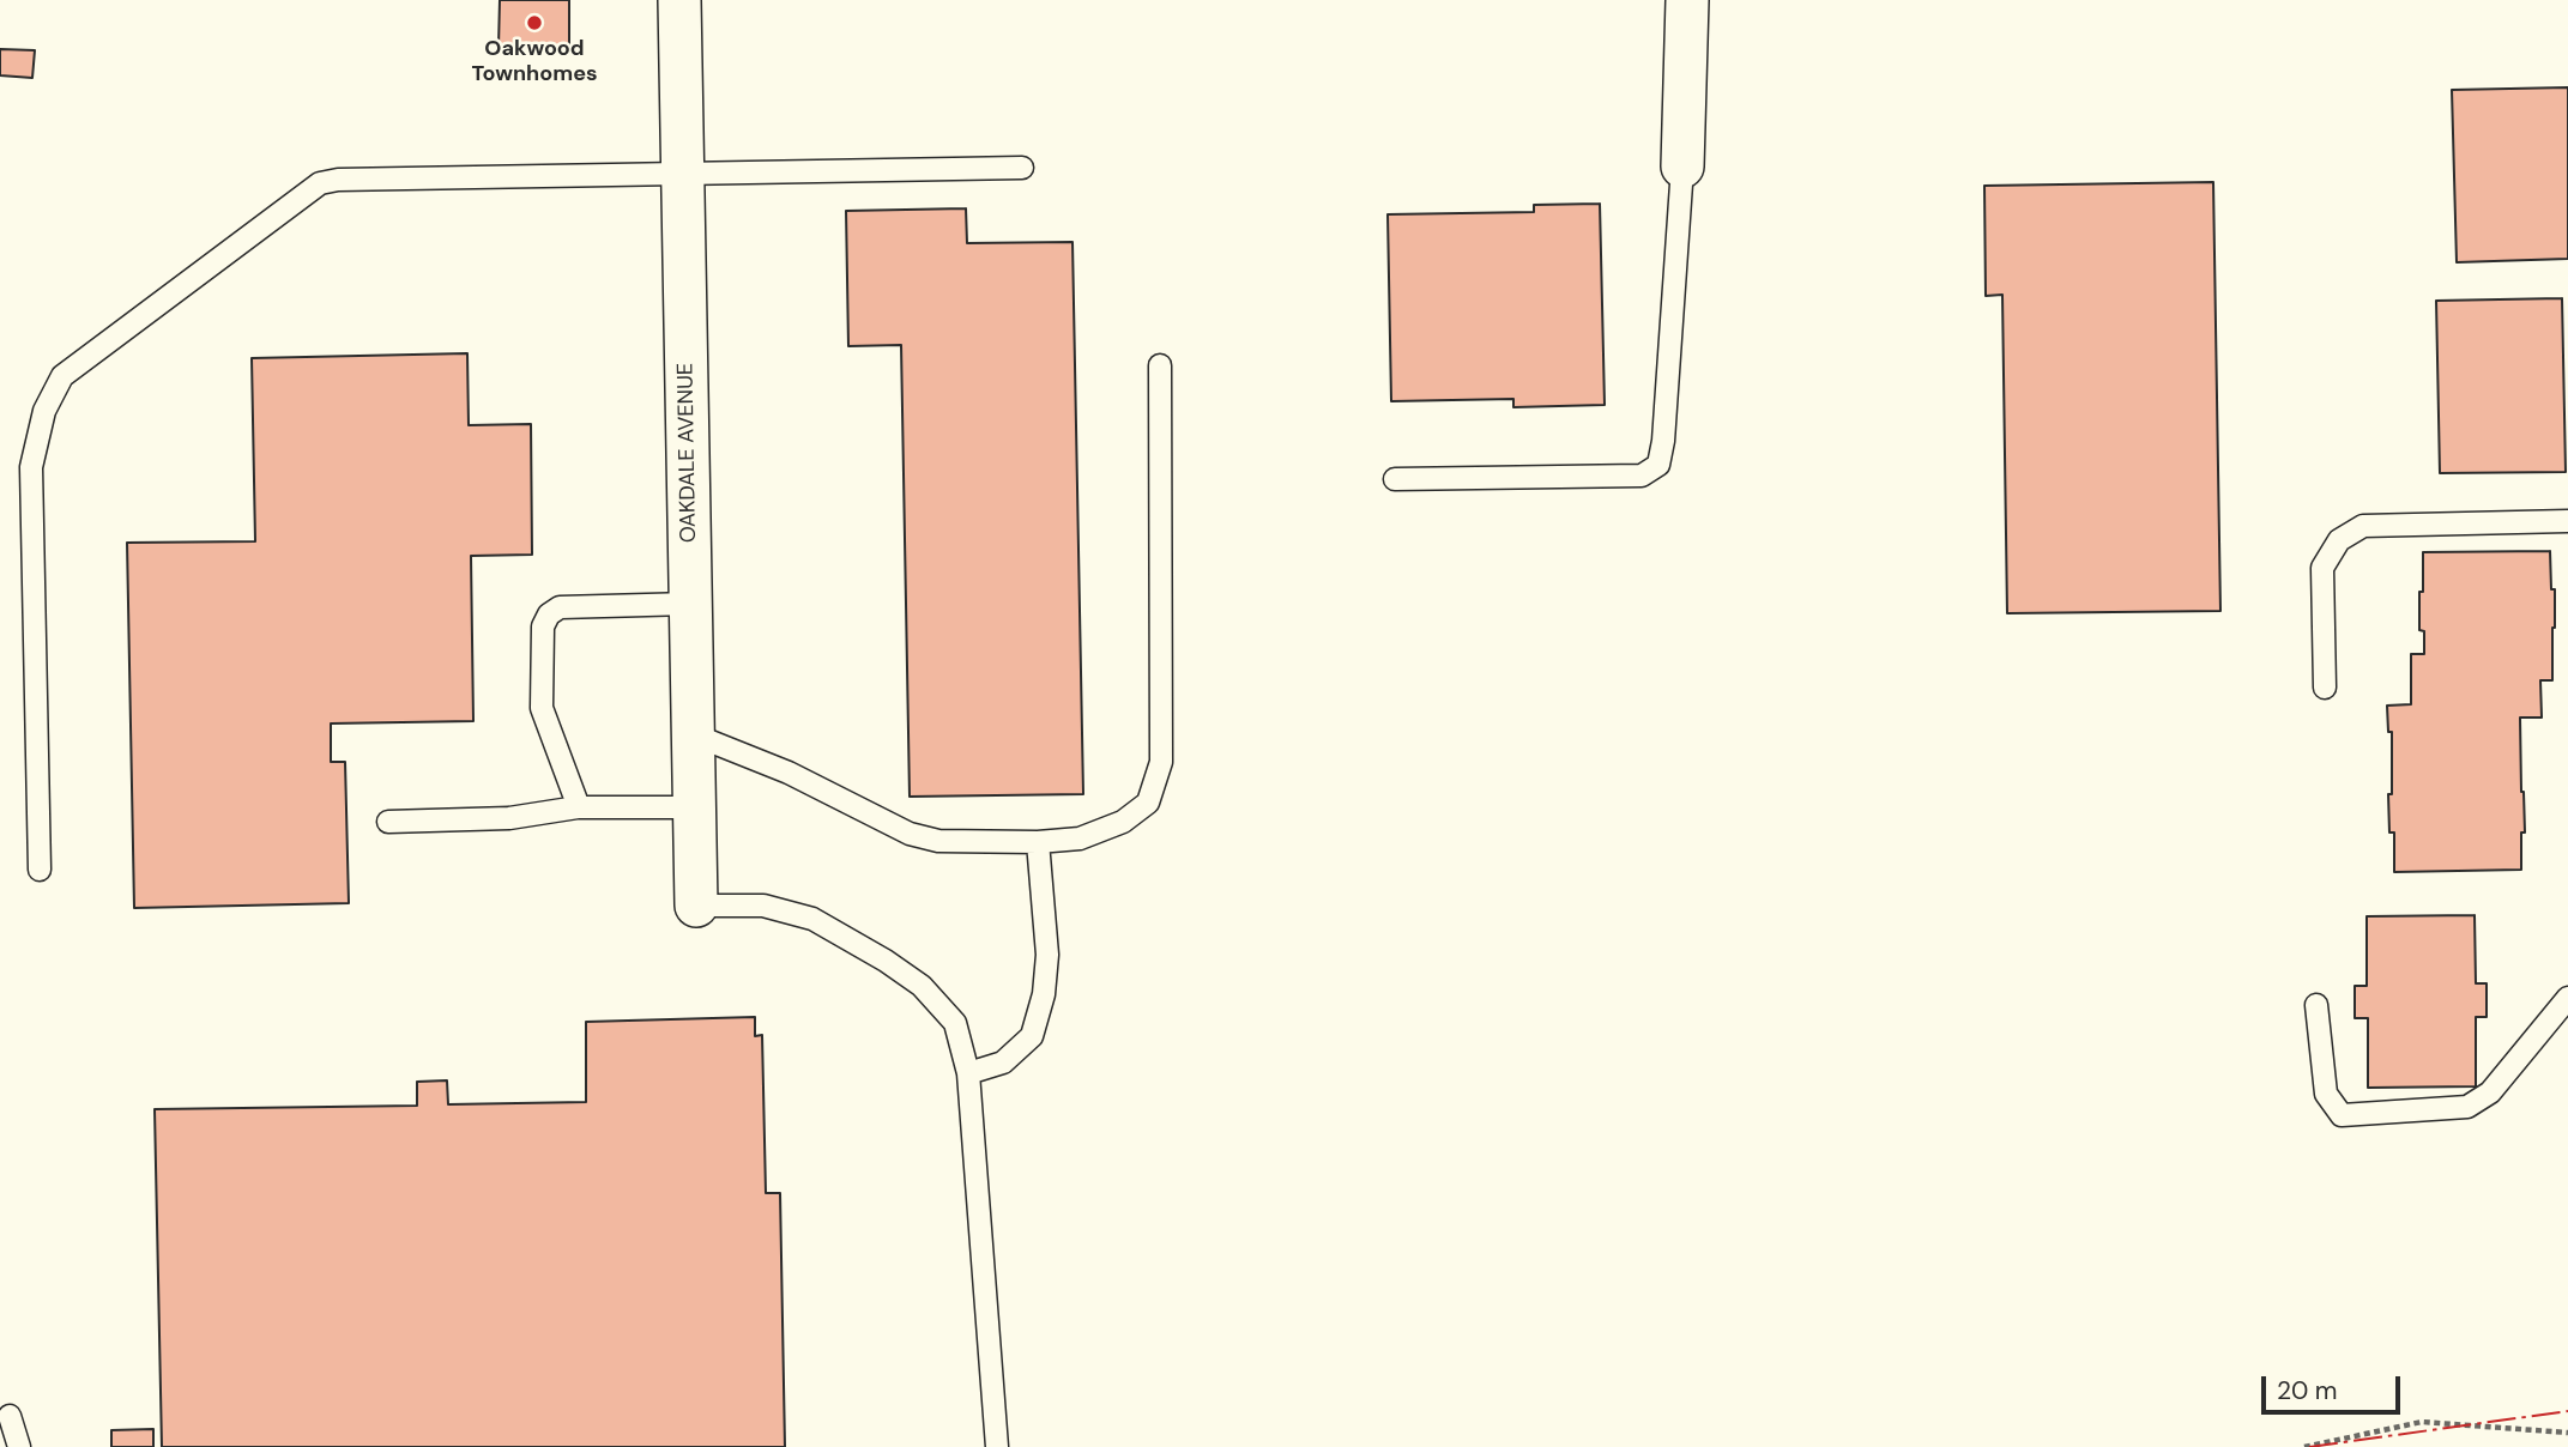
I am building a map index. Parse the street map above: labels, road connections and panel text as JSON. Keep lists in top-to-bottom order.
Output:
{
  "streets": {
    "street": ["OAKDALE AVENUE"]
  },
  "places": ["Oakwood Townhomes"],
  "scale_bar": "20 m"
}
